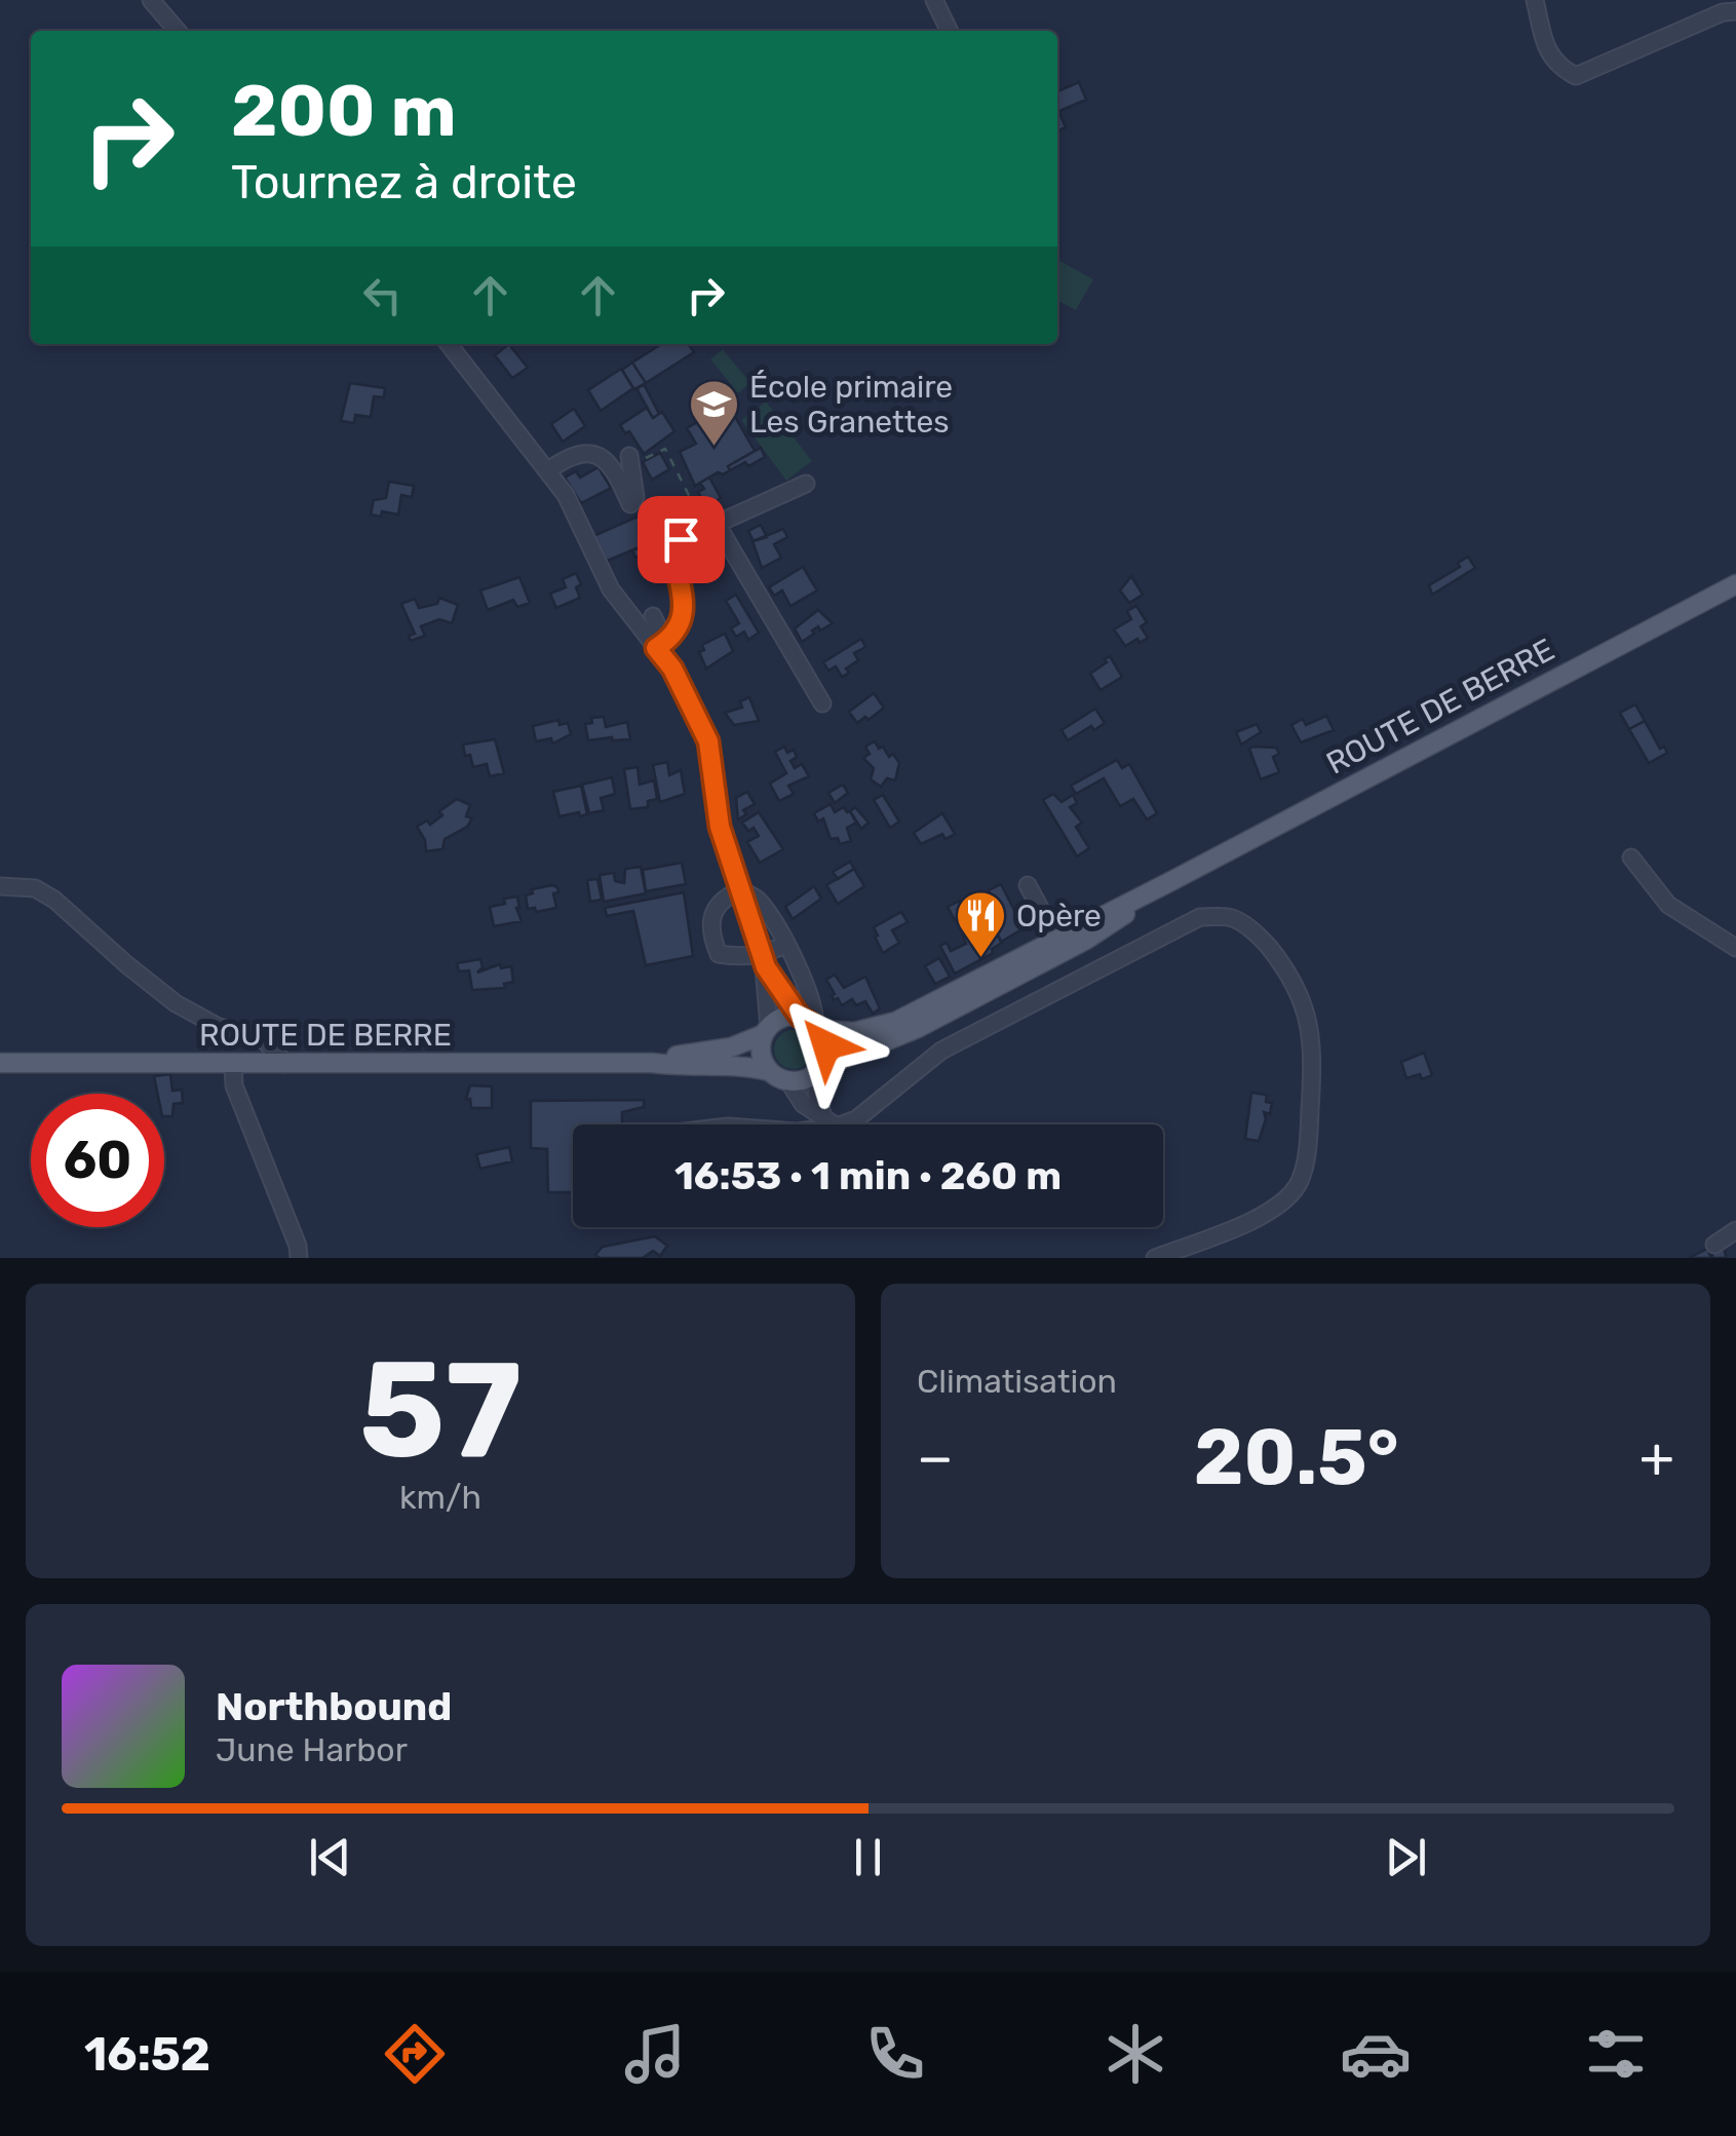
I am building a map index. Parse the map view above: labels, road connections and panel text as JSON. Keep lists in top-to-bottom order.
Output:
{
  "streets": {
    "main road": ["ROUTE DE BERRE"]
  },
  "places": {
    "school or university": ["École primaire Les Granettes"],
    "restaurant": ["Opère"]
  },
  "page": {
    "turn": ["200 m", "Tournez à droite"],
    "limit": "60",
    "trip": "16:53 · 1 min · 260 m",
    "tile": [
      ["57", "km/h"],
      "Climatisation"
    ],
    "heat": ["−", "20.5°", "+"],
    "song": ["Northbound", "June Harbor"],
    "tabs": "16:52"
  }
}
